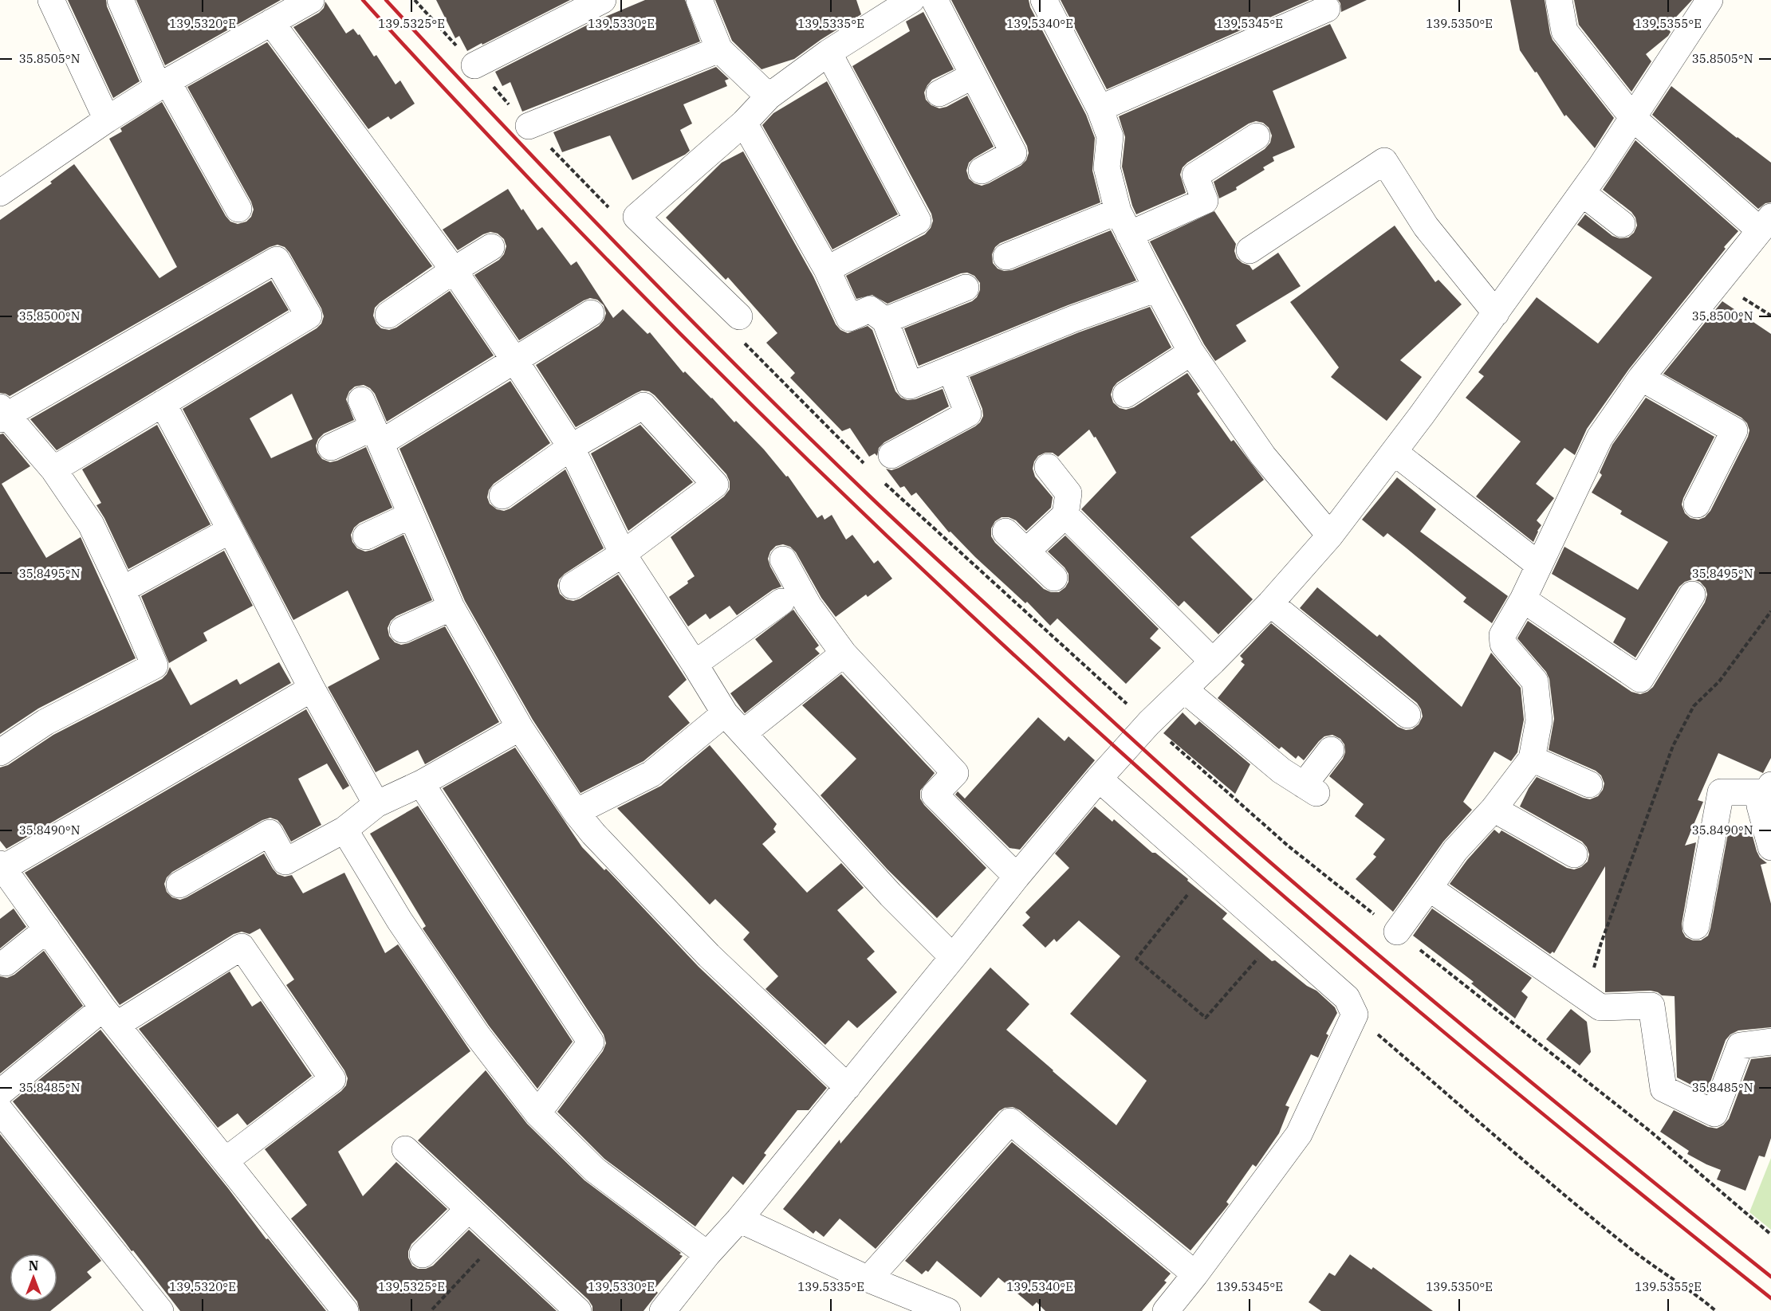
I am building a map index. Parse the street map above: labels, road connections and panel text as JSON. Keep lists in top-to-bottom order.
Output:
{
  "north": "top",
  "coordinates": [
    "139.5320°E",
    "139.5325°E",
    "139.5330°E",
    "139.5335°E",
    "139.5340°E",
    "139.5345°E",
    "139.5350°E",
    "139.5355°E",
    "35.8505°N",
    "35.8500°N",
    "35.8495°N",
    "35.8490°N",
    "35.8485°N"
  ]
}
